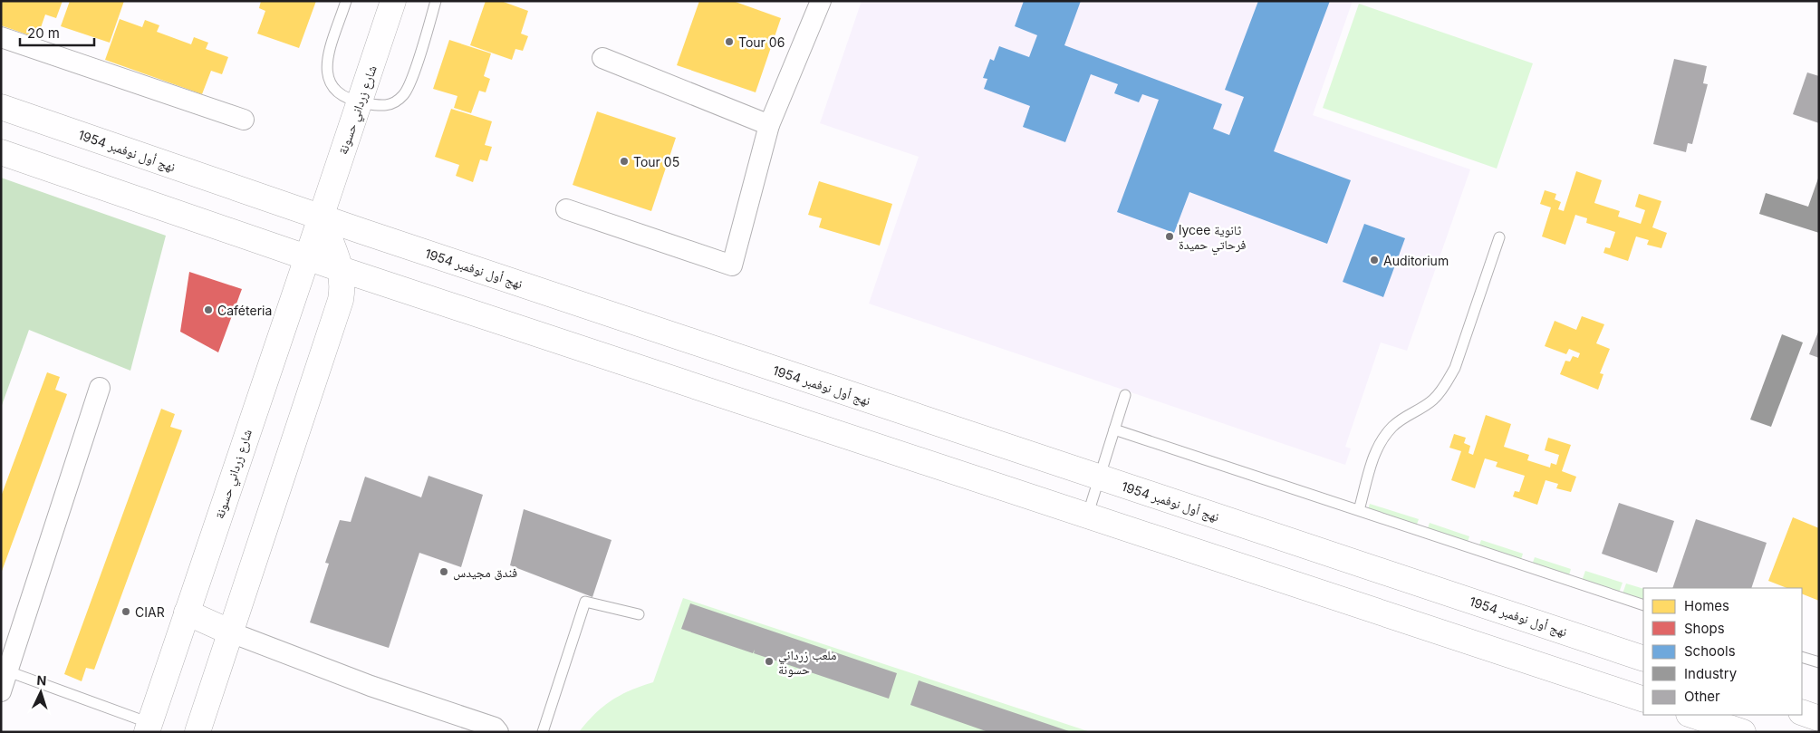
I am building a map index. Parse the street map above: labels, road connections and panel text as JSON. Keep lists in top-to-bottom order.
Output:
{
  "streets": {
    "main road": ["شارع زرداني حسونة", "نهج أول نوفمبر 1954"]
  },
  "crossings": [
    ["شارع زرداني حسونة", "نهج أول نوفمبر 1954"]
  ],
  "places": [
    "Tour 06",
    "Tour 05",
    "lycee ثانوية فرحاتي حميدة",
    "Auditorium",
    "Caféteria",
    "فندق مجيدس",
    "CIAR",
    "ملعب زرداني حسونة"
  ],
  "legend": [
    "Homes",
    "Shops",
    "Schools",
    "Industry",
    "Other"
  ],
  "scale_bar": "20 m",
  "north": "top"
}
